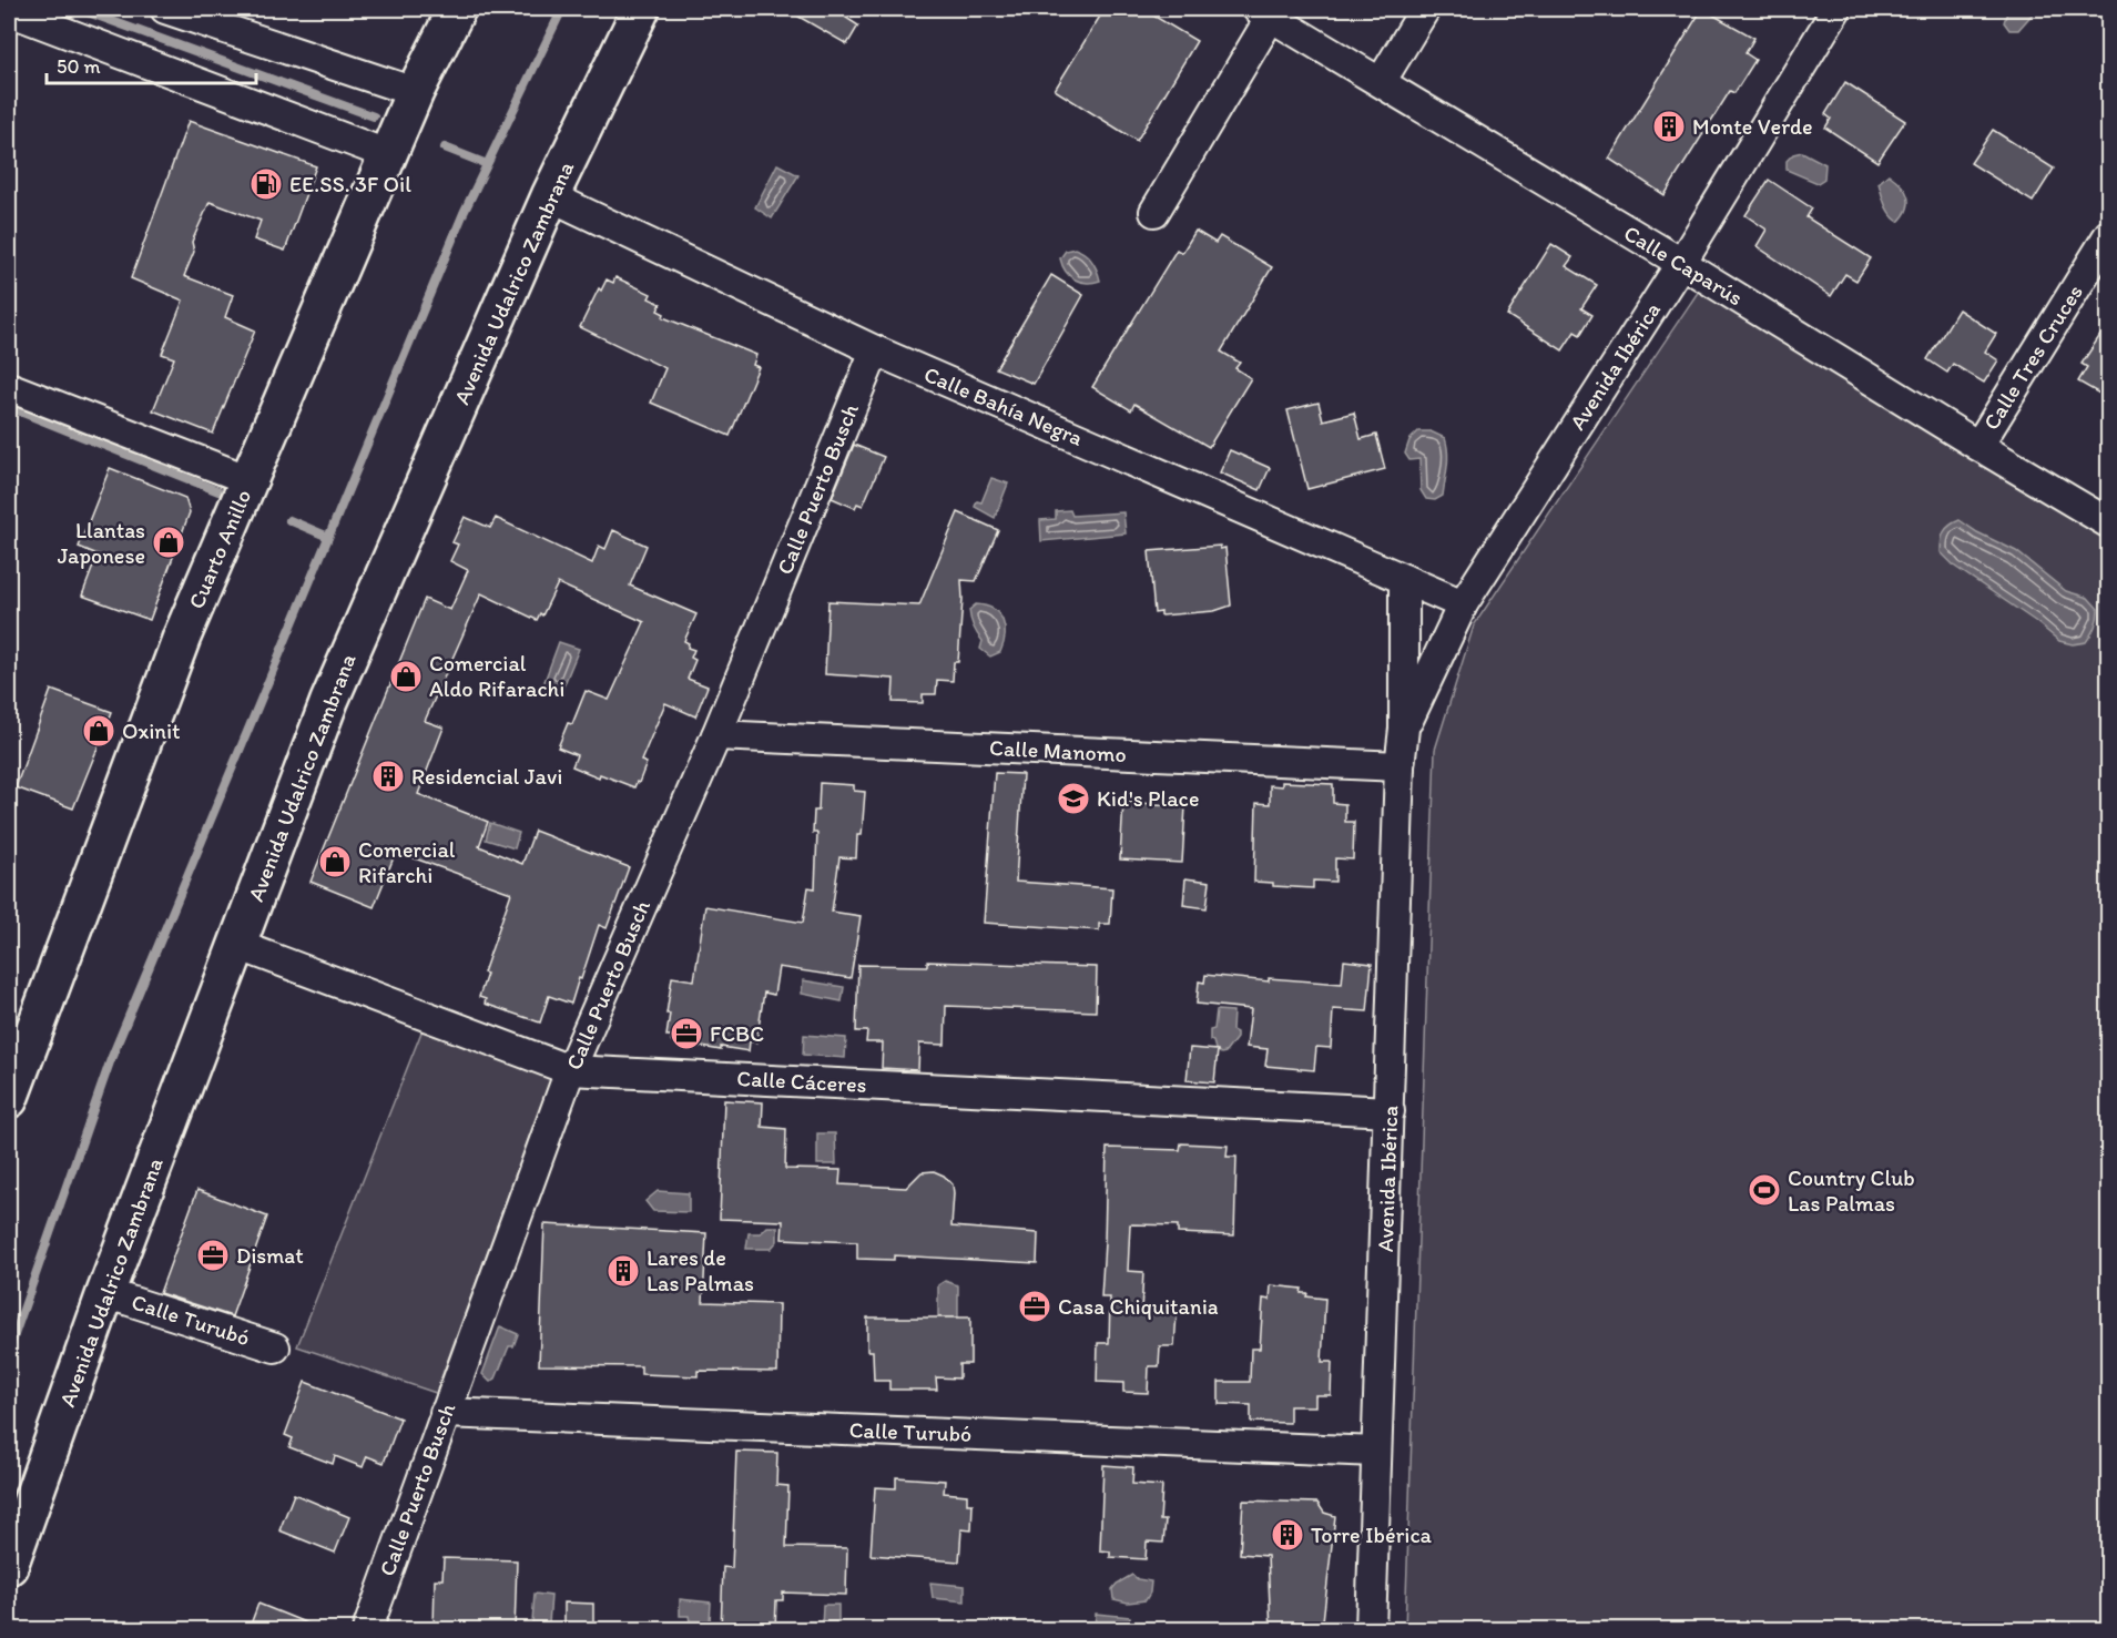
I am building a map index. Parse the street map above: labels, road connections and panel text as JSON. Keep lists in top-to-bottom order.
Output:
{
  "streets": {
    "highway": ["Avenida Udalrico Zambrana", "Cuarto Anillo"],
    "street": [
      "Calle Caparús",
      "Calle Tres Cruces",
      "Avenida Ibérica",
      "Calle Bahía Negra",
      "Calle Puerto Busch",
      "Calle Manomo",
      "Calle Cáceres",
      "Calle Turubó"
    ]
  },
  "crossings": [
    ["Calle Caparús", "Calle Tres Cruces"],
    ["Calle Caparús", "Avenida Ibérica"],
    ["Avenida Udalrico Zambrana", "Calle Bahía Negra"],
    ["Avenida Udalrico Zambrana", "Calle Cáceres"],
    ["Avenida Udalrico Zambrana", "Calle Turubó"],
    ["Avenida Ibérica", "Calle Bahía Negra"],
    ["Avenida Ibérica", "Calle Manomo"],
    ["Avenida Ibérica", "Calle Cáceres"],
    ["Avenida Ibérica", "Calle Turubó"],
    ["Calle Bahía Negra", "Calle Puerto Busch"],
    ["Calle Puerto Busch", "Calle Manomo"],
    ["Calle Puerto Busch", "Calle Cáceres"],
    ["Calle Puerto Busch", "Calle Turubó"]
  ],
  "places": {
    "building": [
      "Monte Verde",
      "Residencial Javi",
      "Lares de Las Palmas",
      "Torre Ibérica"
    ],
    "fuel station": ["EE.SS. 3F Oil"],
    "shop": [
      "Llantas Japonese",
      "Comercial Aldo Rifarachi",
      "Oxinit",
      "Comercial Rifarchi"
    ],
    "school or university": ["Kid's Place"],
    "office": ["FCBC", "Dismat", "Casa Chiquitania"],
    "sports": ["Country Club Las Palmas"]
  },
  "scale_bar": "50 m"
}
